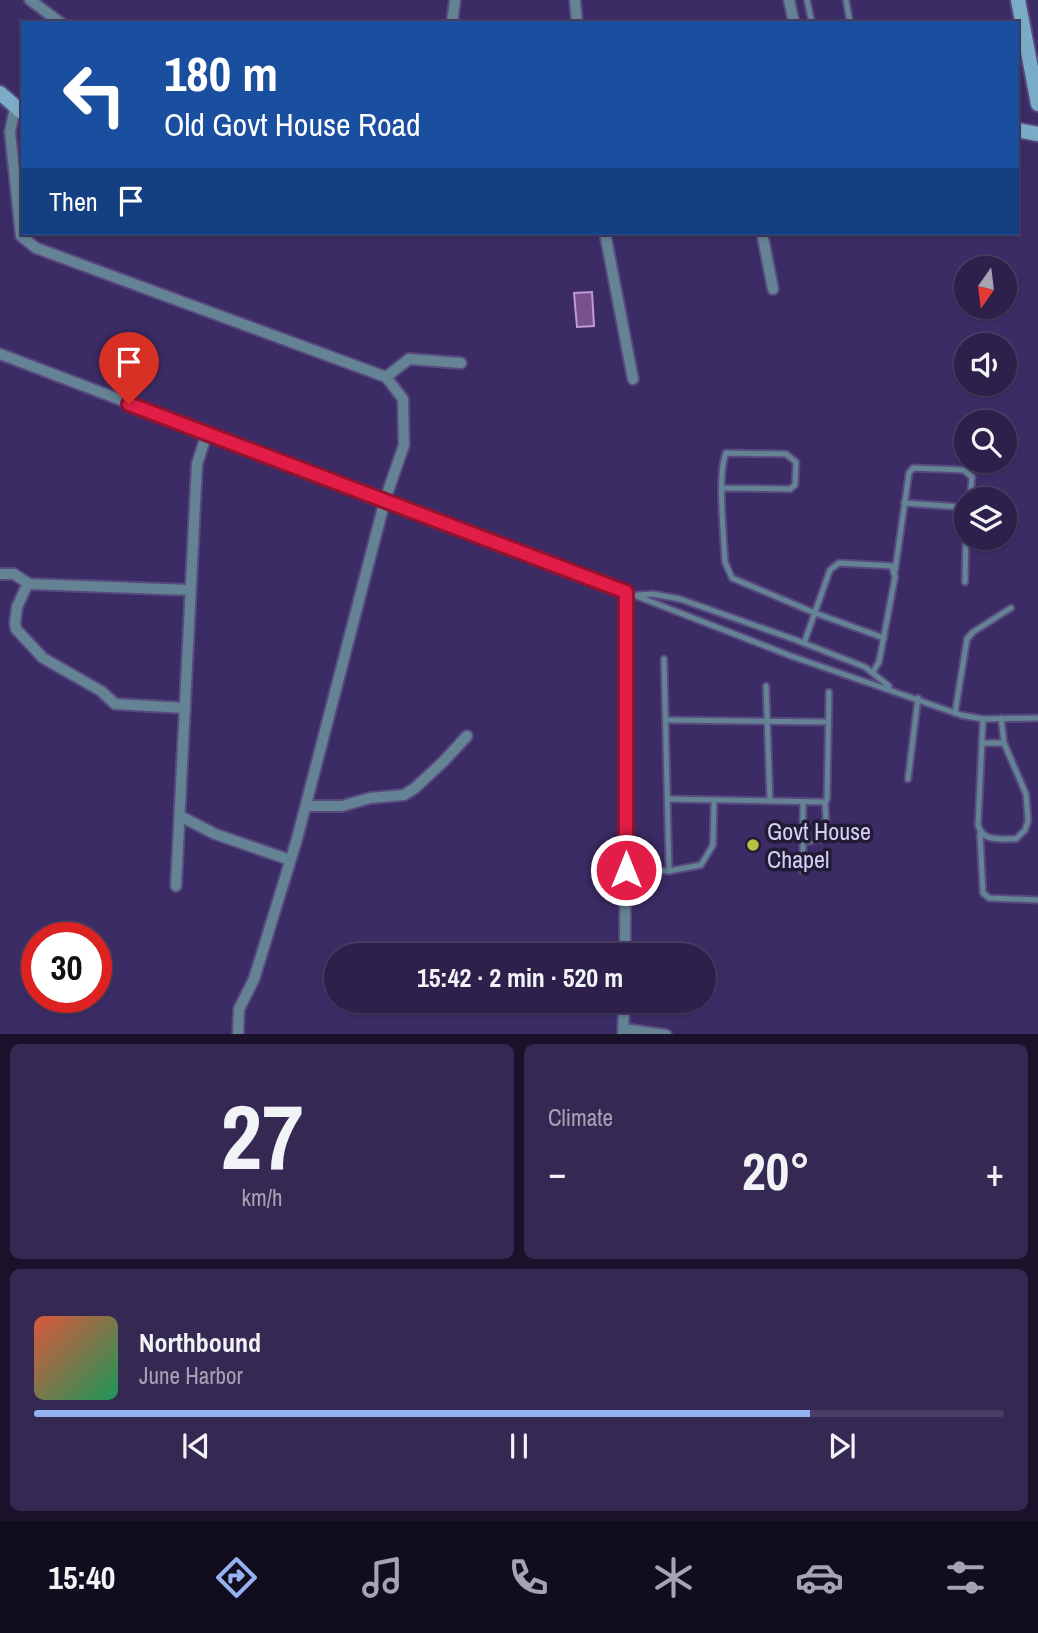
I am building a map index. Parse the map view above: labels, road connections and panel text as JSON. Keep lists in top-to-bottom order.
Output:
{
  "places": ["Govt House Chapel"],
  "north": "bottom",
  "page": {
    "turn": ["180 m", "Old Govt House Road"],
    "then": "Then",
    "limit": "30",
    "trip": "15:42 · 2 min · 520 m",
    "tile": [
      ["27", "km/h"],
      "Climate"
    ],
    "heat": ["−", "20°", "+"],
    "song": ["Northbound", "June Harbor"],
    "tabs": "15:40"
  }
}
